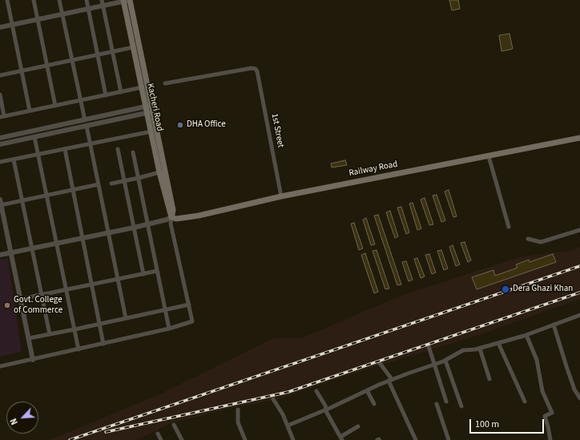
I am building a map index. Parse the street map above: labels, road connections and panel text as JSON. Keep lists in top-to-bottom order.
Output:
{
  "streets": {
    "main road": ["Kacheri Road", "Railway Road"],
    "street": ["1st Street"]
  },
  "crossings": [
    ["Kacheri Road", "Railway Road"],
    ["1st Street", "Railway Road"]
  ],
  "places": ["DHA Office", "Dera Ghazi Khan", "Govt. College of Commerce"],
  "scale_bar": "100 m",
  "north": "bottom left"
}
